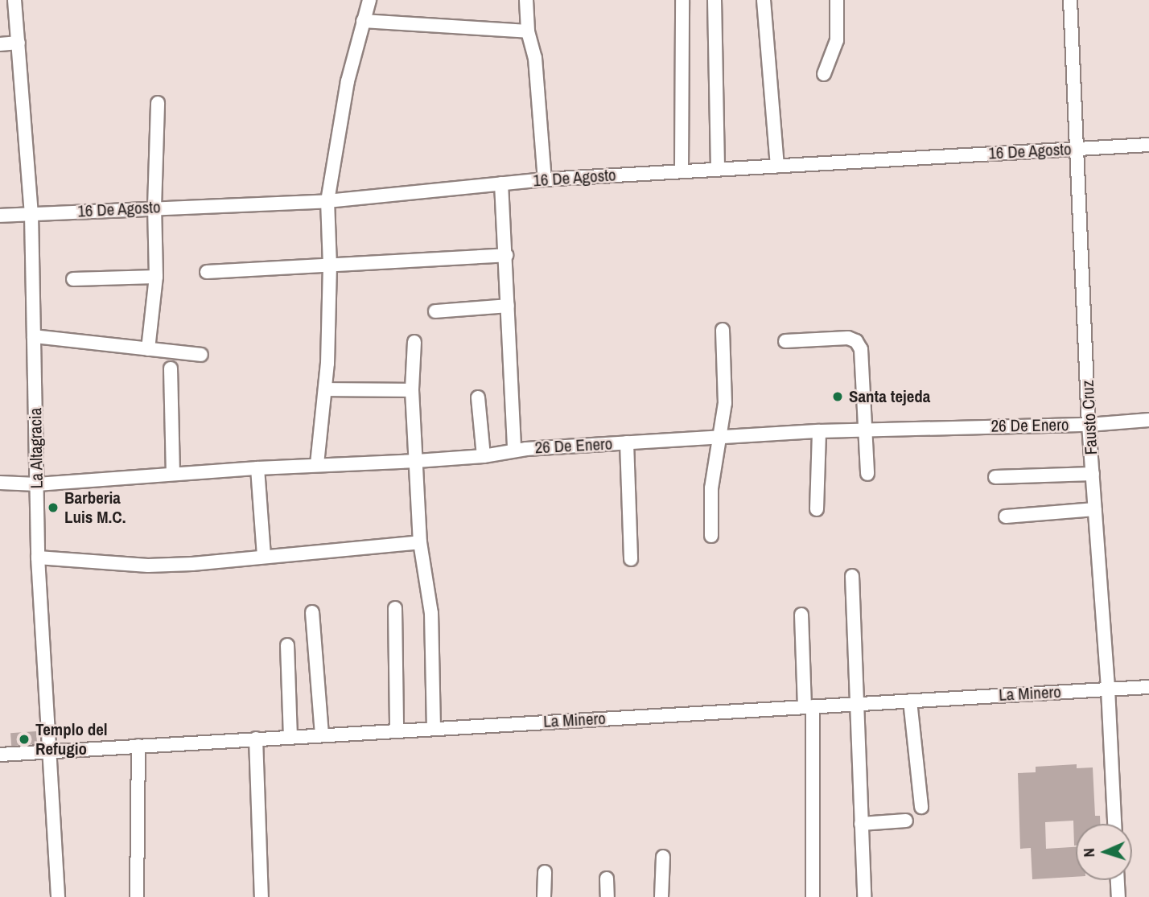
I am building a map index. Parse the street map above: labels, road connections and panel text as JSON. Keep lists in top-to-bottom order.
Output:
{
  "streets": {
    "street": [
      "16 De Agosto",
      "Fausto Cruz",
      "26 De Enero",
      "La Altagracia",
      "La Minero"
    ]
  },
  "crossings": [
    ["16 De Agosto", "Fausto Cruz"],
    ["16 De Agosto", "La Altagracia"],
    ["Fausto Cruz", "26 De Enero"],
    ["Fausto Cruz", "La Minero"],
    ["26 De Enero", "La Altagracia"],
    ["La Altagracia", "La Minero"]
  ],
  "places": ["Santa tejeda", "Barberia Luis M.C.", "Templo del Refugio"],
  "north": "left"
}
